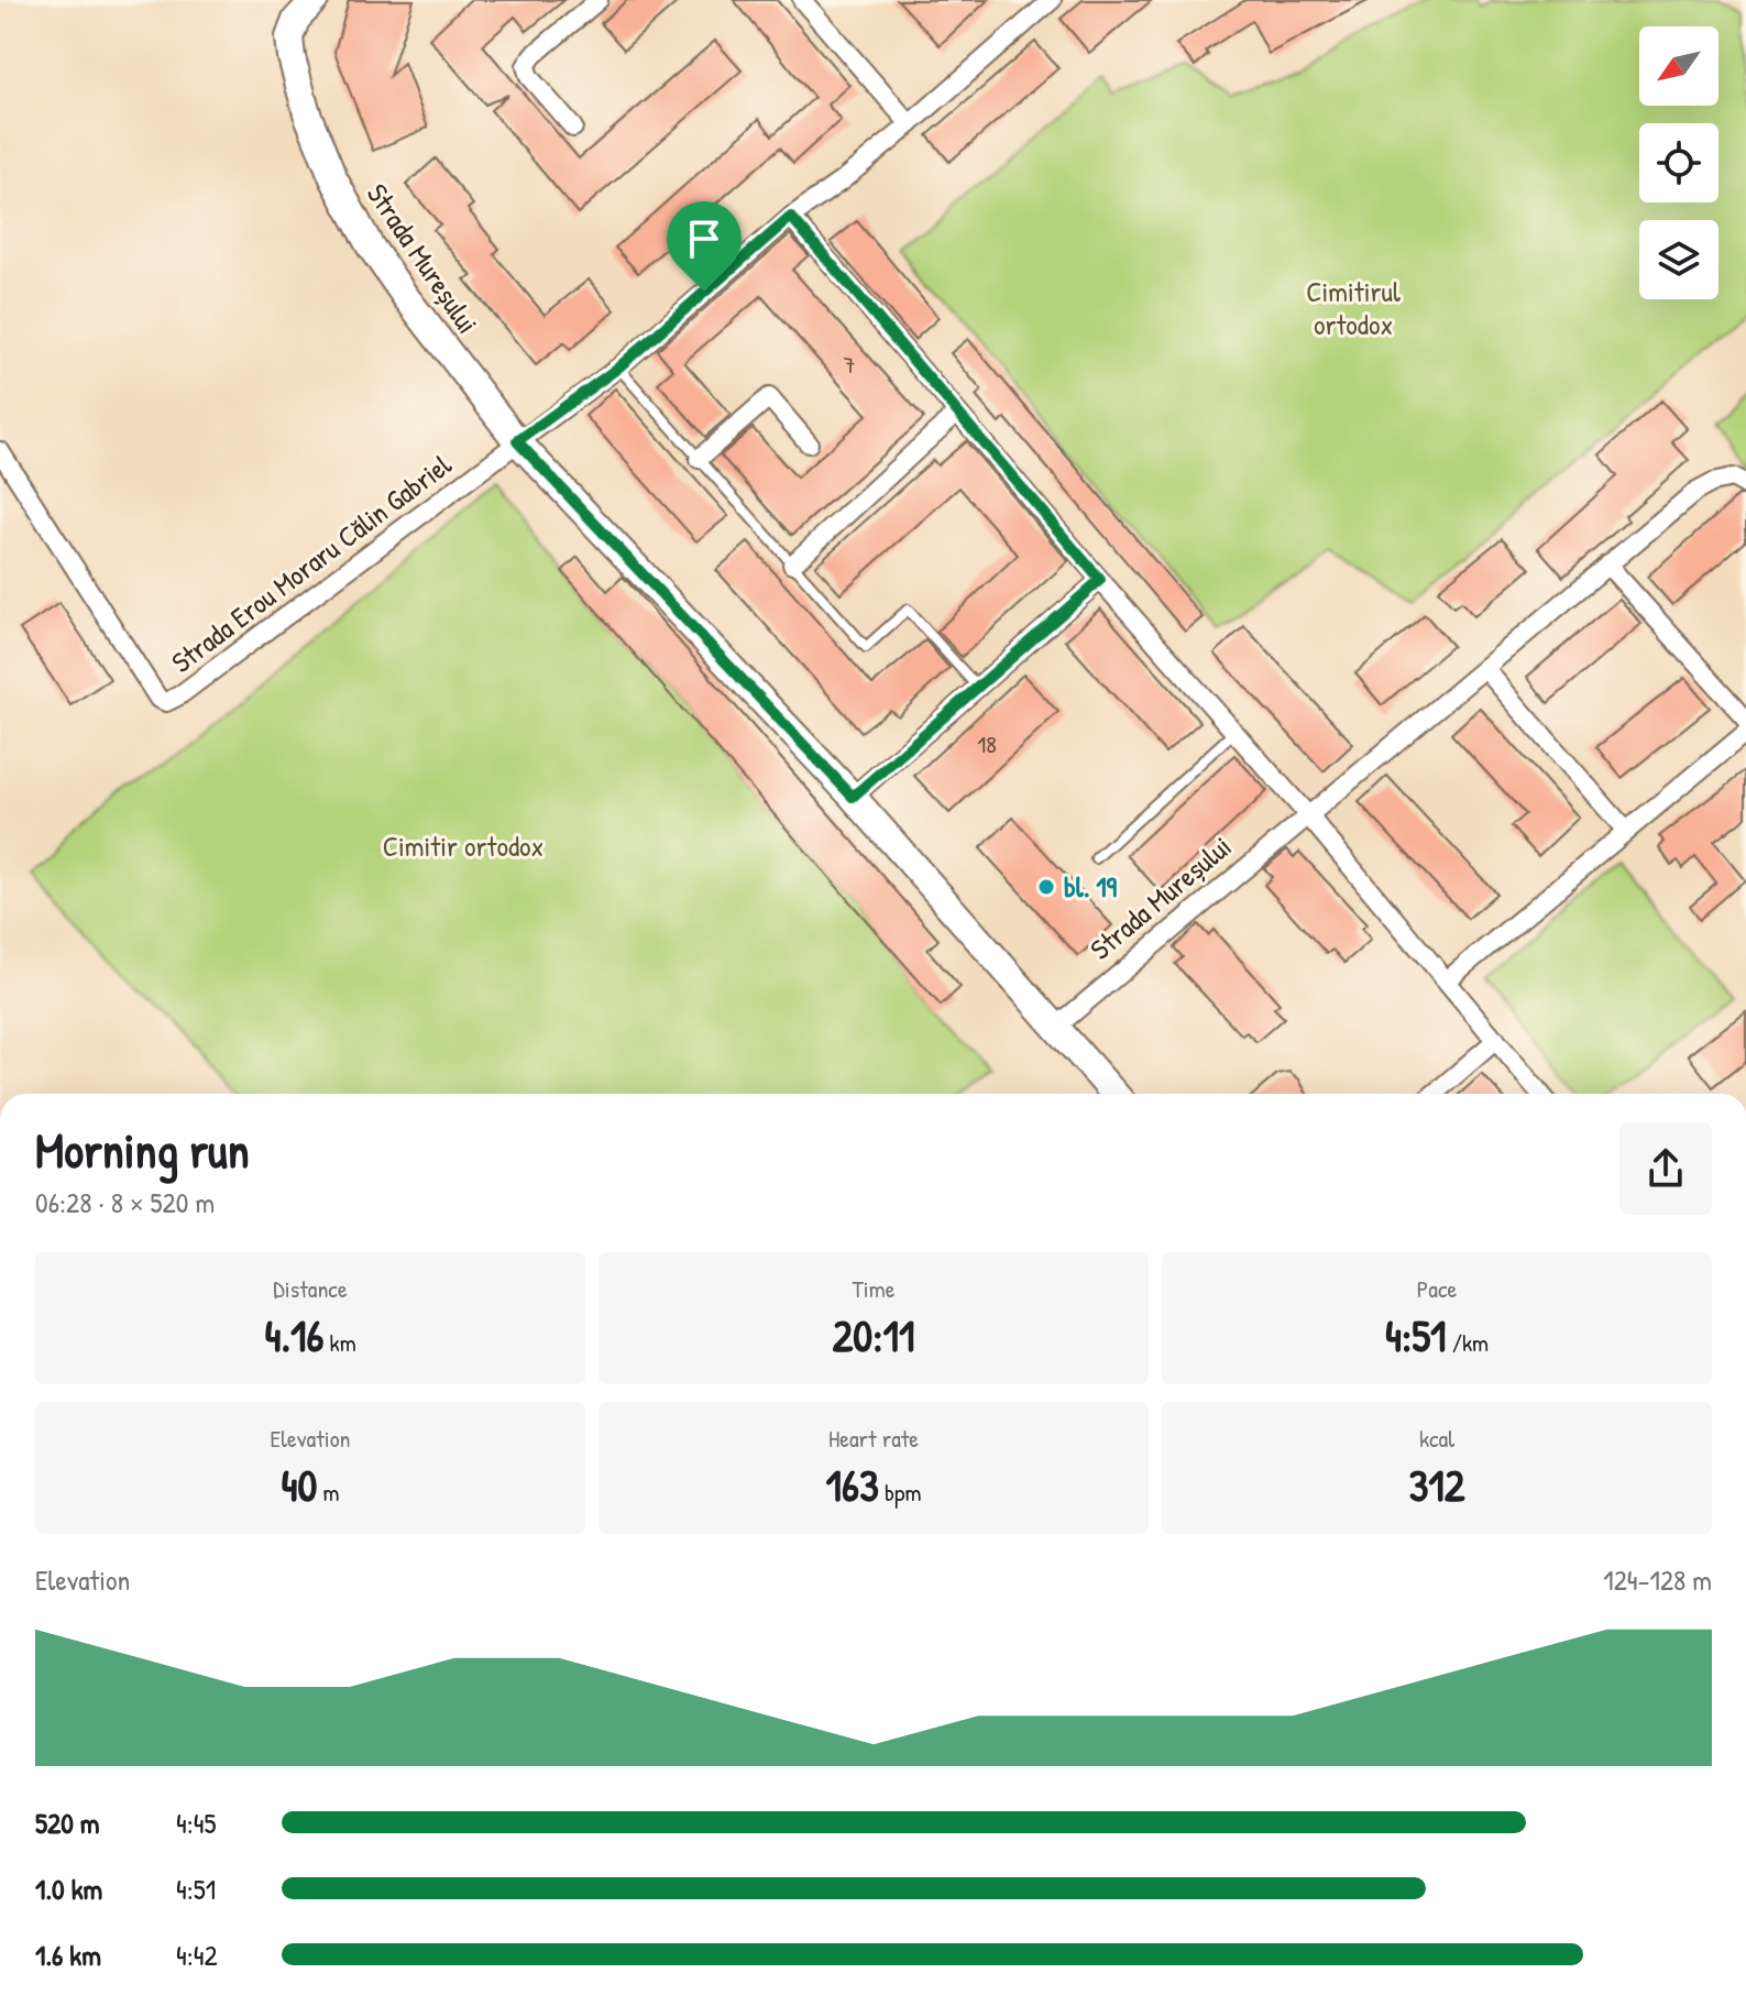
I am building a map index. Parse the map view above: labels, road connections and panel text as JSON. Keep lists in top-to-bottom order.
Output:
{
  "streets": {
    "street": ["Strada Mureșului", "Strada Erou Moraru Călin Gabriel"]
  },
  "crossings": [
    ["Strada Mureșului", "Strada Erou Moraru Călin Gabriel"]
  ],
  "parks": ["Cimitirul ortodox", "Cimitir ortodox"],
  "places": ["bl. 19"],
  "house_numbers": ["7", "18"],
  "north": "bottom left",
  "page": {
    "heading": ["Morning run", "06:28 · 8 × 520 m"],
    "stats": [
      ["Distance", "4.16 km"],
      ["Time", "20:11"],
      ["Pace", "4:51 /km"],
      ["Elevation", "40 m"],
      ["Heart rate", "163 bpm"],
      ["kcal", "312"]
    ],
    "chart": ["Elevation", "124–128 m"],
    "list": [
      {
        "name": "520 m",
        "note": "4:45"
      },
      {
        "name": "1.0 km",
        "note": "4:51"
      },
      {
        "name": "1.6 km",
        "note": "4:42"
      }
    ]
  }
}
